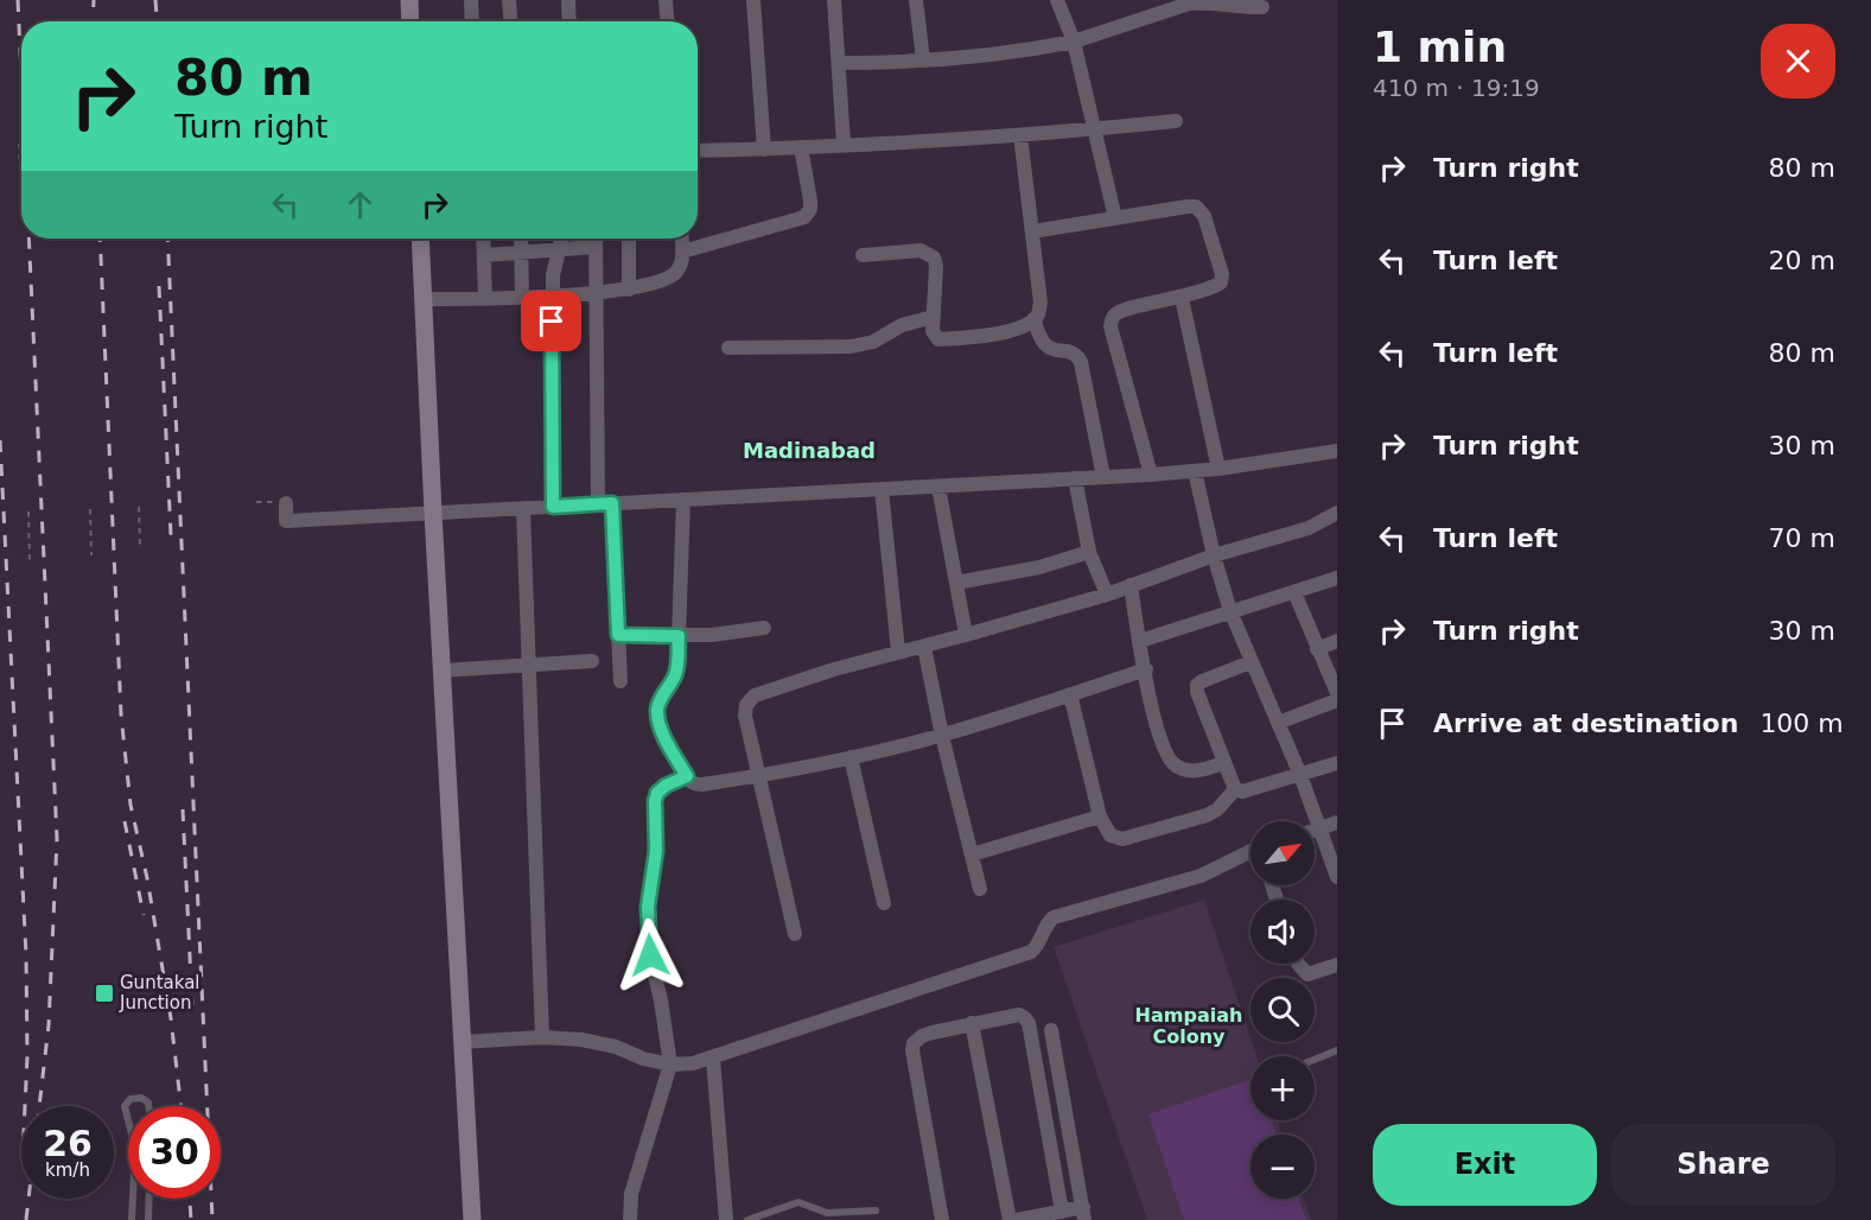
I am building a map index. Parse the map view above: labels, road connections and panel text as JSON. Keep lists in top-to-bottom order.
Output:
{
  "districts": ["Madinabad", "Hampaiah Colony"],
  "places": {
    "transit": ["Guntakal Junction"]
  },
  "north": "top right",
  "page": {
    "heading": ["1 min", "410 m · 19:19"],
    "turn": ["80 m", "Turn right"],
    "list": [
      {
        "name": "Turn right",
        "value": "80 m"
      },
      {
        "name": "Turn left",
        "value": "20 m"
      },
      {
        "name": "Turn left",
        "value": "80 m"
      },
      {
        "name": "Turn right",
        "value": "30 m"
      },
      {
        "name": "Turn left",
        "value": "70 m"
      },
      {
        "name": "Turn right",
        "value": "30 m"
      },
      {
        "name": "Arrive at destination",
        "value": "100 m"
      }
    ],
    "map_buttons": ["+", "−"],
    "speed": "26 km/h",
    "limit": "30",
    "buttons": ["Exit", "Share"]
  }
}
